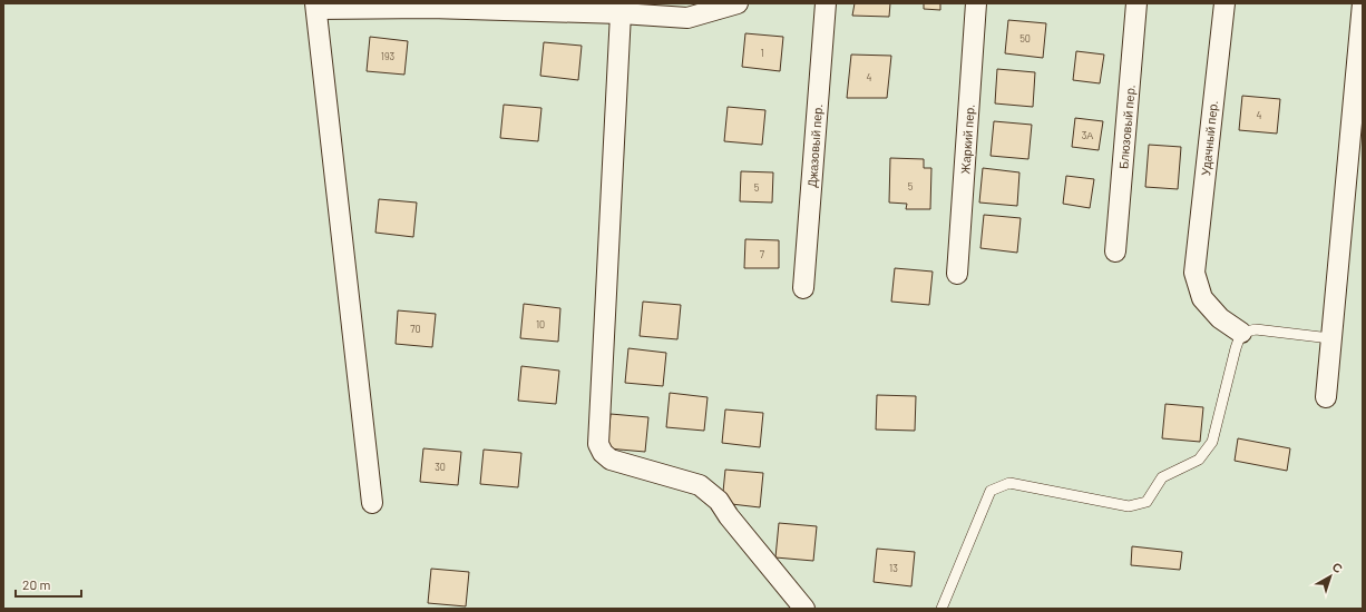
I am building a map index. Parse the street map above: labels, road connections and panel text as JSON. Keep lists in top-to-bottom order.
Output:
{
  "streets": {
    "street": [
      "Блюзовый пер.",
      "Удачный пер.",
      "Жаркий пер.",
      "Джазовый пер."
    ]
  },
  "house_numbers": [
    "50",
    "1",
    "193",
    "4",
    "4",
    "3А",
    "5",
    "5",
    "7",
    "10",
    "70",
    "30",
    "13"
  ],
  "scale_bar": "20 m",
  "north": "top right"
}
